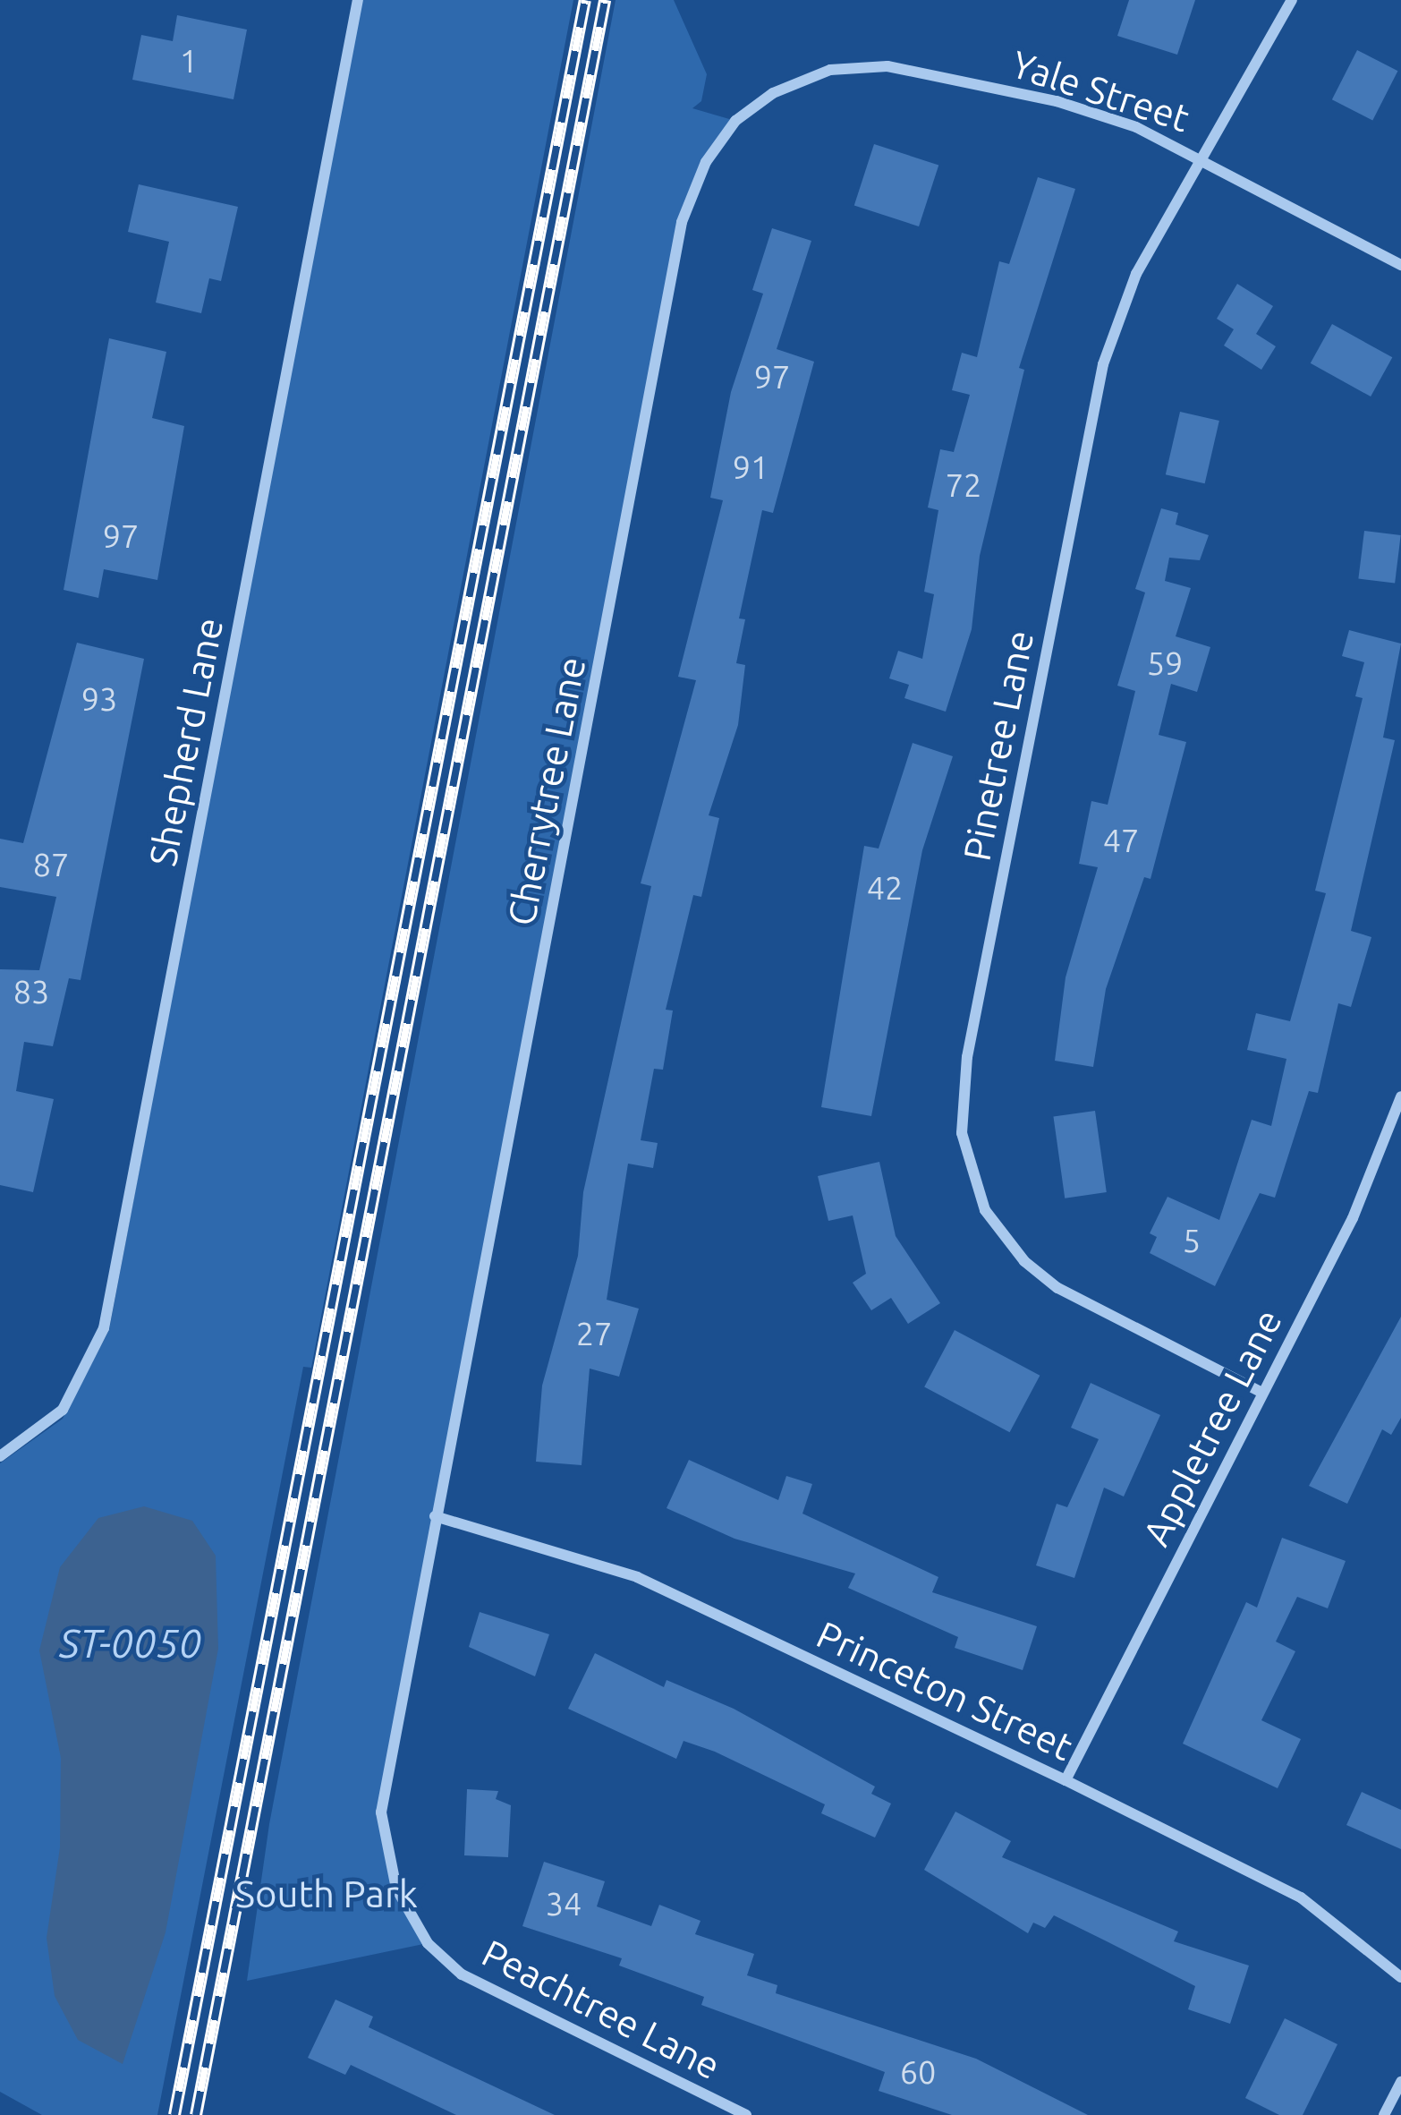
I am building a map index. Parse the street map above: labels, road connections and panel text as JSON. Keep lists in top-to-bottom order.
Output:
{
  "streets": {
    "street": [
      "Yale Street",
      "Shepherd Lane",
      "Pinetree Lane",
      "Cherrytree Lane",
      "Appletree Lane",
      "Princeton Street",
      "Peachtree Lane"
    ]
  },
  "crossings": [
    ["Yale Street", "Pinetree Lane"],
    ["Yale Street", "Cherrytree Lane"],
    ["Pinetree Lane", "Appletree Lane"],
    ["Cherrytree Lane", "Princeton Street"],
    ["Cherrytree Lane", "Peachtree Lane"],
    ["Appletree Lane", "Princeton Street"],
    ["Princeton Street", "Peachtree Lane"]
  ],
  "water": ["ST-0050"],
  "parks": ["South Park"],
  "house_numbers": [
    "1",
    "97",
    "91",
    "72",
    "97",
    "59",
    "93",
    "47",
    "87",
    "42",
    "83",
    "5",
    "27",
    "34",
    "60"
  ]
}
